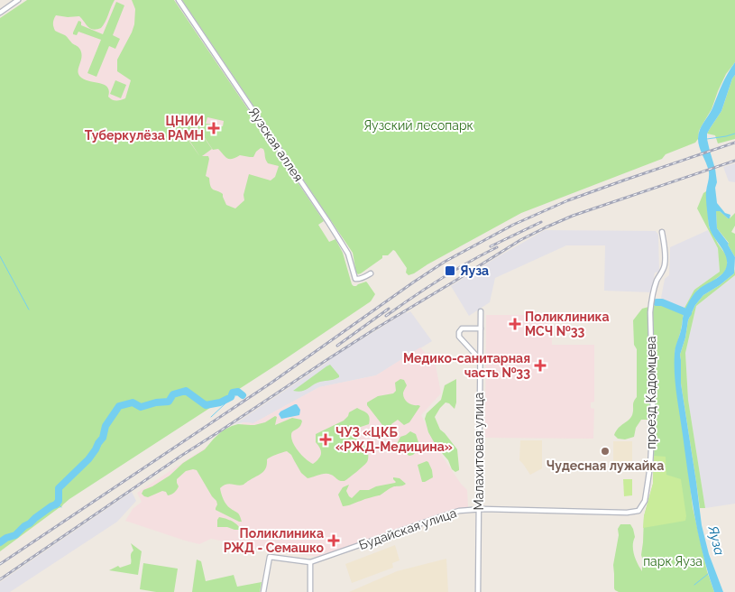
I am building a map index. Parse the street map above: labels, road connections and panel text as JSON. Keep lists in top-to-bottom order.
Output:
{
  "streets": {
    "street": [
      "Яузская аллея",
      "проезд Кадомцева",
      "Малахитовая улица",
      "Будайская улица"
    ]
  },
  "crossings": [
    ["проезд Кадомцева", "Будайская улица"],
    ["Малахитовая улица", "Будайская улица"]
  ],
  "water": ["Яуза"],
  "parks": ["Яузский лесопарк", "парк Яуза"],
  "places": {
    "health": [
      "ЦНИИ Туберкулёза РАМН",
      "Поликлиника МСЧ №33",
      "Медико-санитарная часть №33",
      "ЧУЗ «ЦКБ «РЖД-Медицина»",
      "Поликлиника РЖД - Семашко"
    ],
    "transit": ["Яуза"],
    "other": ["Чудесная лужайка"]
  }
}
